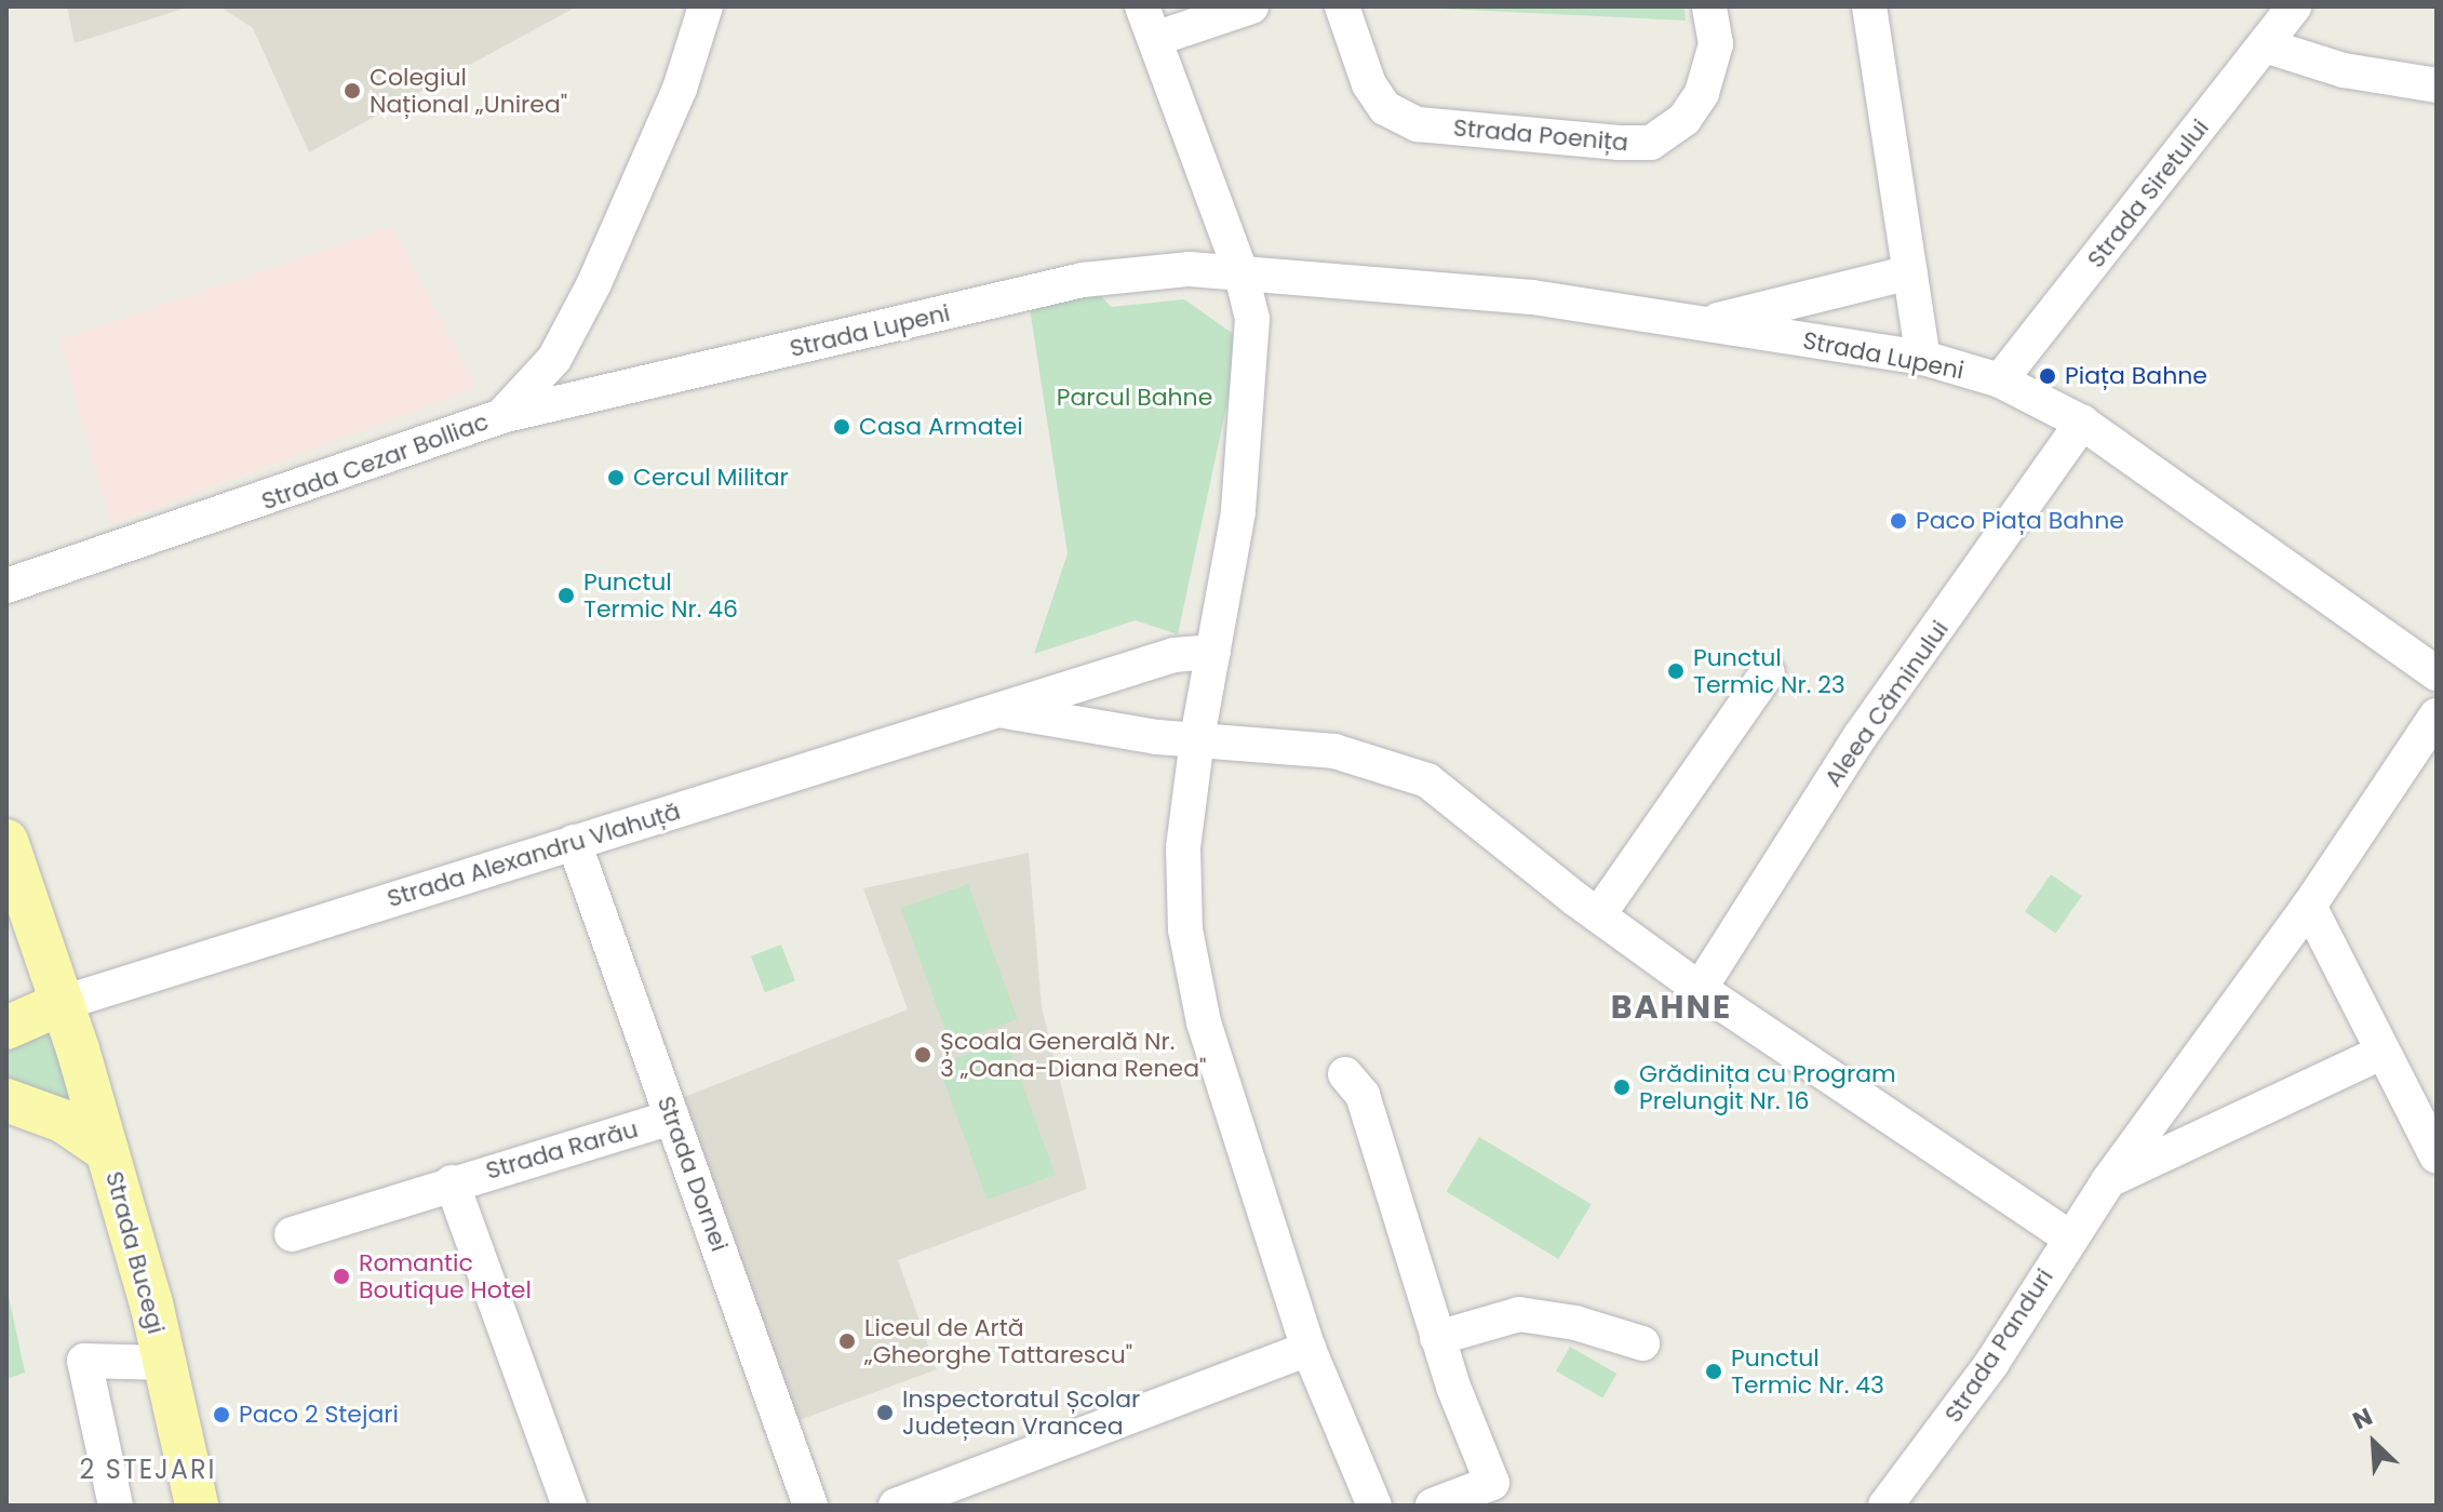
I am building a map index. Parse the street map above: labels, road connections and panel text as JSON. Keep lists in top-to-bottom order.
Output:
{
  "streets": {
    "main road": ["Strada Bucegi"],
    "street": [
      "Strada Poenița",
      "Strada Siretului",
      "Strada Lupeni",
      "Strada Cezar Bolliac",
      "Aleea Căminului",
      "Strada Alexandru Vlahuță",
      "Strada Rarău",
      "Strada Dornei",
      "Strada Panduri"
    ]
  },
  "crossings": [
    ["Strada Siretului", "Strada Lupeni"],
    ["Strada Lupeni", "Strada Cezar Bolliac"],
    ["Strada Lupeni", "Aleea Căminului"],
    ["Strada Alexandru Vlahuță", "Strada Dornei"],
    ["Strada Alexandru Vlahuță", "Strada Bucegi"],
    ["Strada Rarău", "Strada Dornei"]
  ],
  "districts": ["BAHNE", "2 STEJARI"],
  "parks": ["Parcul Bahne"],
  "places": [
    "Colegiul Național „Unirea\"",
    "Piața Bahne",
    "Casa Armatei",
    "Cercul Militar",
    "Paco Piața Bahne",
    "Punctul Termic Nr. 46",
    "Punctul Termic Nr. 23",
    "Școala Generală Nr. 3 „Oana-Diana Renea\"",
    "Grădinița cu Program Prelungit Nr. 16",
    "Romantic Boutique Hotel",
    "Liceul de Artă „Gheorghe Tattarescu\"",
    "Punctul Termic Nr. 43",
    "Inspectoratul Școlar Județean Vrancea",
    "Paco 2 Stejari"
  ],
  "north": "top left"
}
